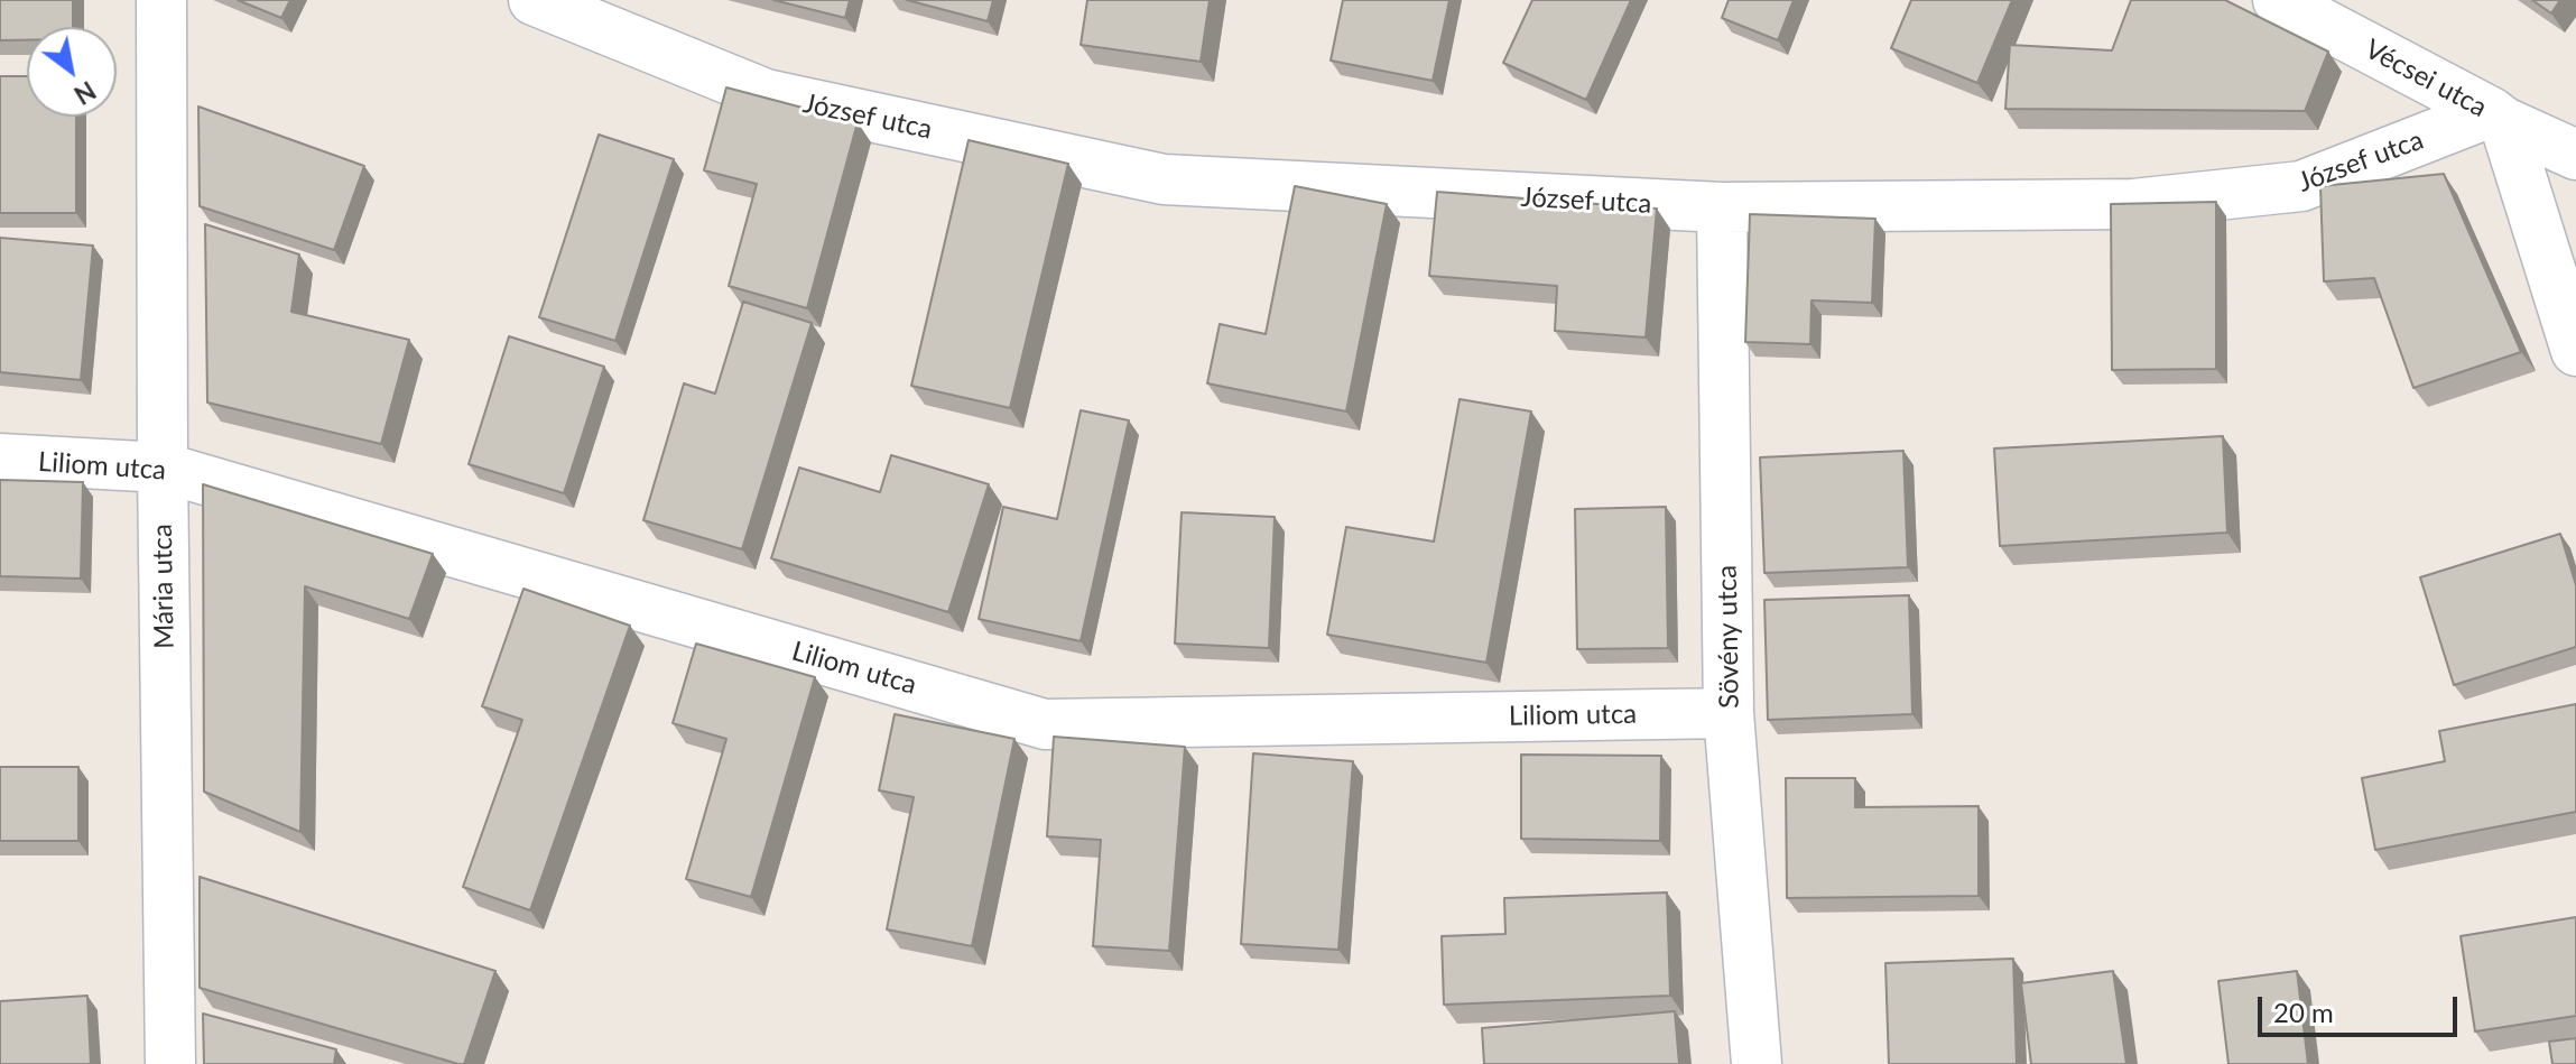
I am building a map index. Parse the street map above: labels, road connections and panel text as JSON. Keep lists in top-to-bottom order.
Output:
{
  "streets": {
    "street": [
      "Vécsei utca",
      "József utca",
      "Liliom utca",
      "Mária utca",
      "Sövény utca"
    ]
  },
  "crossings": [
    ["Vécsei utca", "József utca"],
    ["József utca", "Sövény utca"],
    ["Liliom utca", "Mária utca"],
    ["Liliom utca", "Sövény utca"]
  ],
  "scale_bar": "20 m",
  "north": "bottom right"
}
